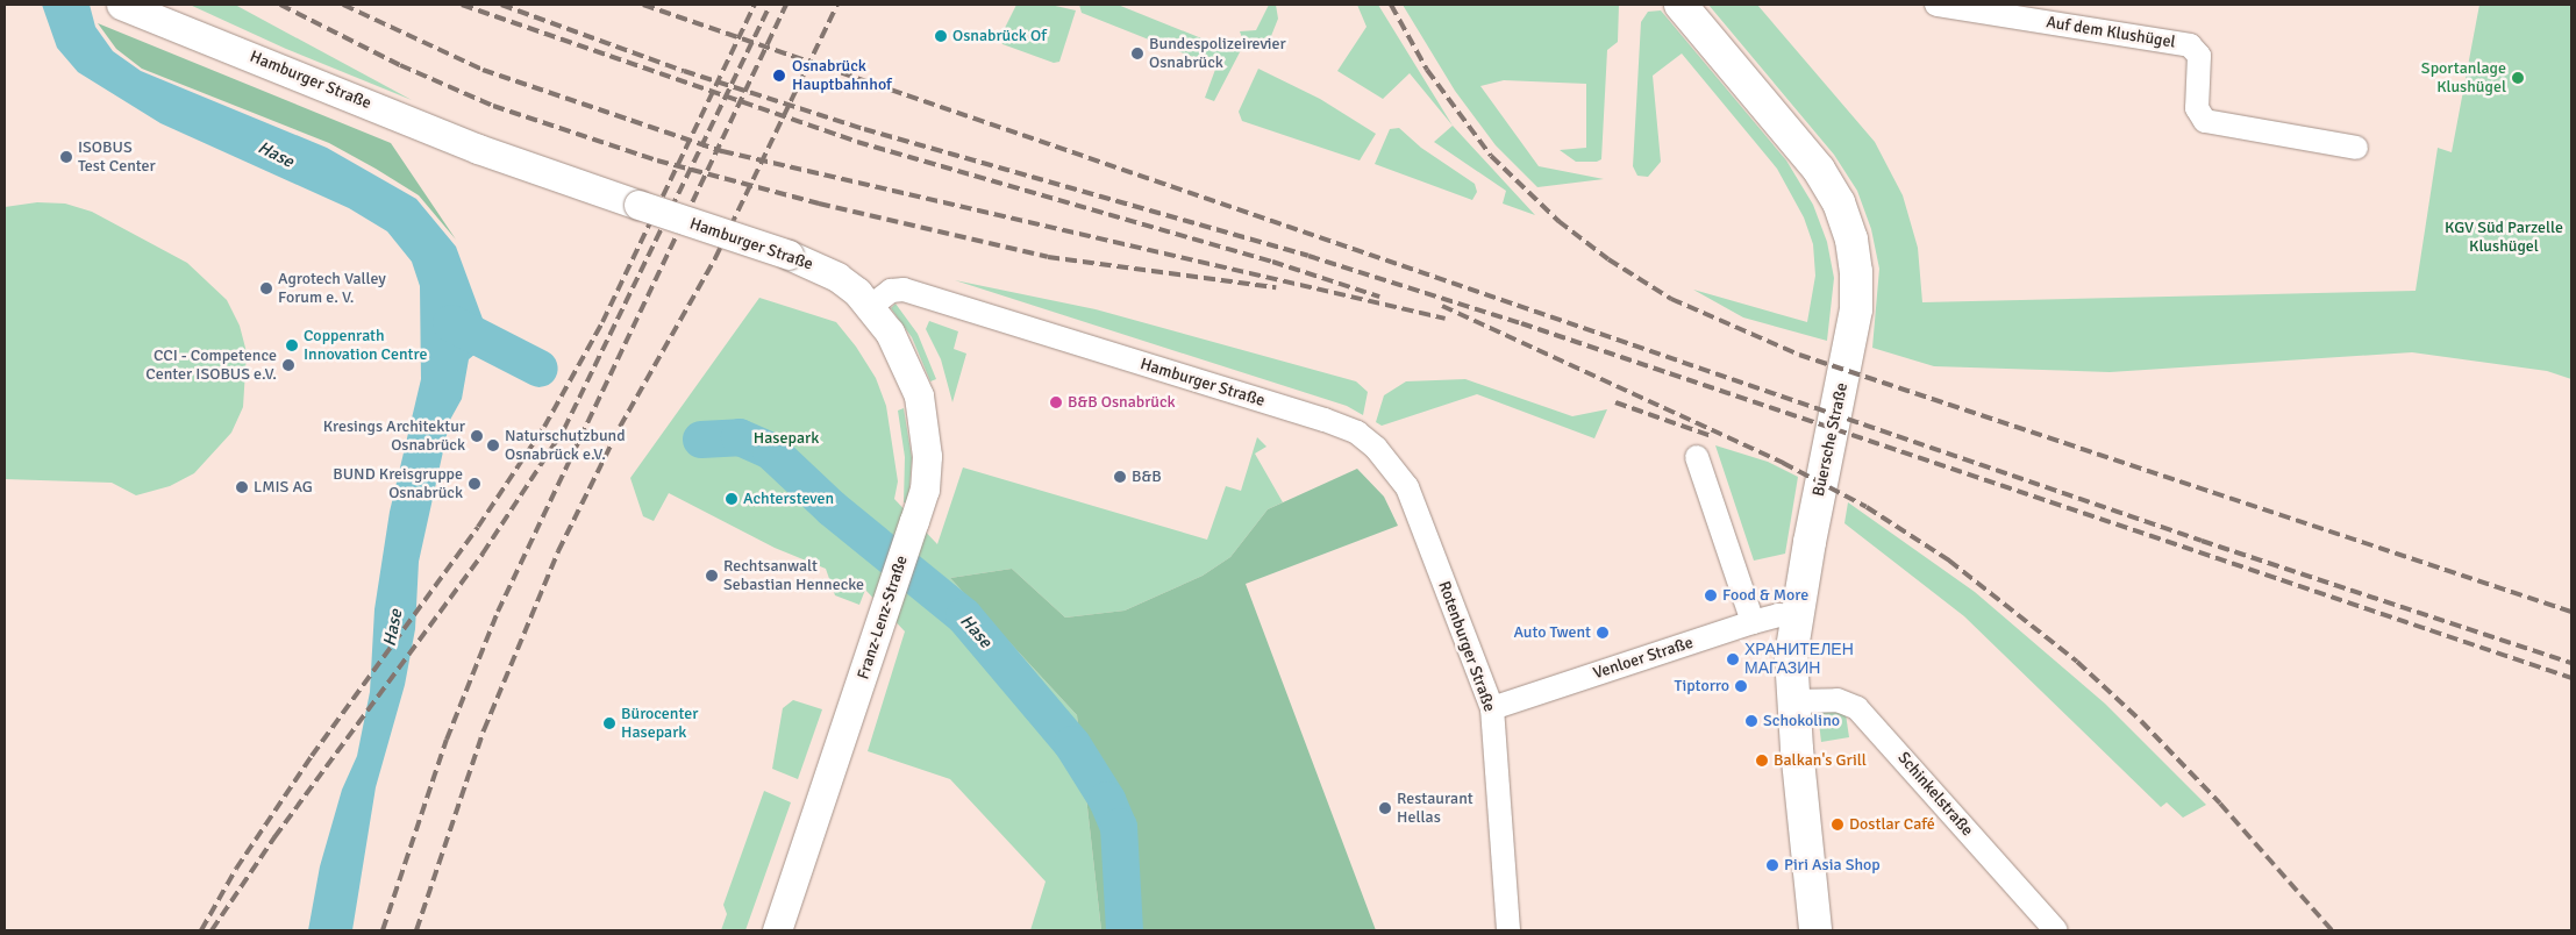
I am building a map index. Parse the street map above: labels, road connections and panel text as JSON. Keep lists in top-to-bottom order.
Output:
{
  "streets": {
    "main road": ["Buersche Straße"],
    "street": [
      "Auf dem Klushügel",
      "Hamburger Straße",
      "Franz-Lenz-Straße",
      "Rotenburger Straße",
      "Venloer Straße",
      "Schinkelstraße"
    ]
  },
  "crossings": [
    ["Hamburger Straße", "Franz-Lenz-Straße"],
    ["Hamburger Straße", "Rotenburger Straße"],
    ["Buersche Straße", "Venloer Straße"],
    ["Buersche Straße", "Schinkelstraße"],
    ["Rotenburger Straße", "Venloer Straße"]
  ],
  "water": ["Hase"],
  "parks": ["KGV Süd Parzelle Klushügel", "Hasepark"],
  "places": [
    "Osnabrück Of",
    "Bundespolizeirevier Osnabrück",
    "Osnabrück Hauptbahnhof",
    "Sportanlage Klushügel",
    "ISOBUS Test Center",
    "Agrotech Valley Forum e. V.",
    "Coppenrath Innovation Centre",
    "CCI - Competence Center ISOBUS e.V.",
    "B&B Osnabrück",
    "Kresings Architektur Osnabrück",
    "Naturschutzbund Osnabrück e.V.",
    "B&B",
    "BUND Kreisgruppe Osnabrück",
    "LMIS AG",
    "Achtersteven",
    "Rechtsanwalt Sebastian Hennecke",
    "Food & More",
    "Auto Twent",
    "ХРАНИТЕЛЕН МАГАЗИН",
    "Tiptorro",
    "Schokolino",
    "Bürocenter Hasepark",
    "Balkan's Grill",
    "Restaurant Hellas",
    "Dostlar Café",
    "Piri Asia Shop"
  ]
}
